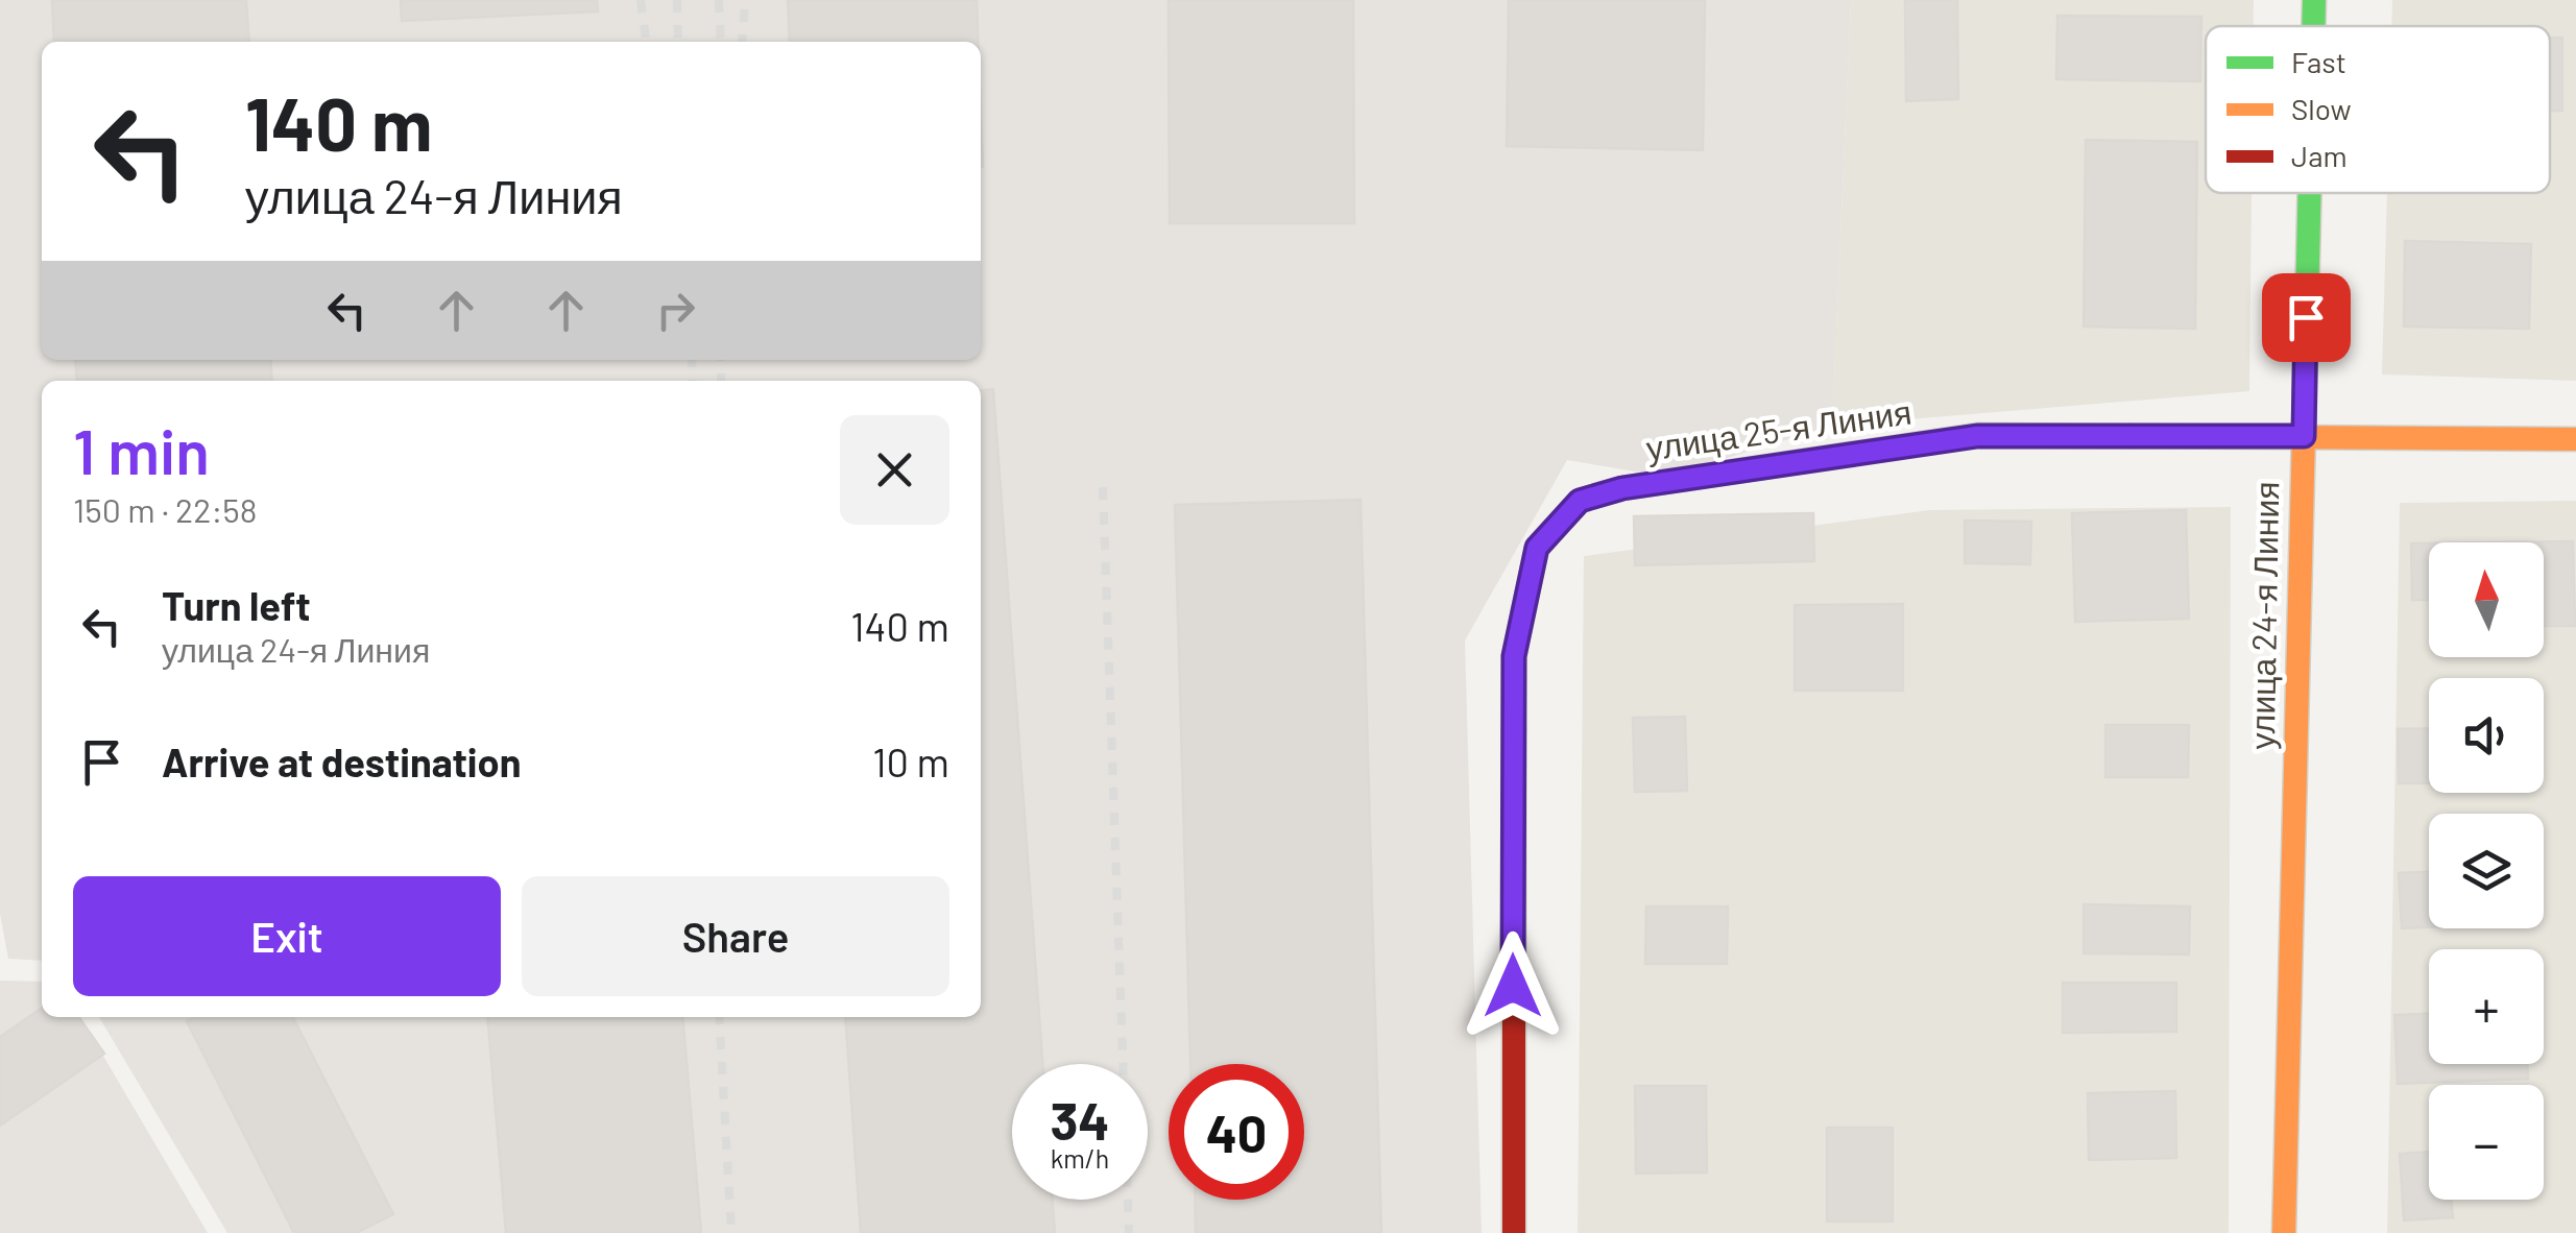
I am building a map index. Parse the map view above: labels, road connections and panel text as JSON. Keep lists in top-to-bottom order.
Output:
{
  "streets": {
    "street": ["улица 25-я Линия", "улица 24-я Линия"]
  },
  "crossings": [
    ["улица 25-я Линия", "улица 24-я Линия"]
  ],
  "legend": ["Fast", "Slow", "Jam"],
  "north": "top",
  "page": {
    "turn": ["140 m", "улица 24-я Линия"],
    "heading": ["1 min", "150 m · 22:58"],
    "map_buttons": ["+", "−"],
    "list": [
      {
        "name": "Turn left",
        "note": "улица 24-я Линия",
        "value": "140 m"
      },
      {
        "name": "Arrive at destination",
        "value": "10 m"
      }
    ],
    "buttons": ["Exit", "Share"],
    "speed": "34 km/h",
    "limit": "40"
  }
}
